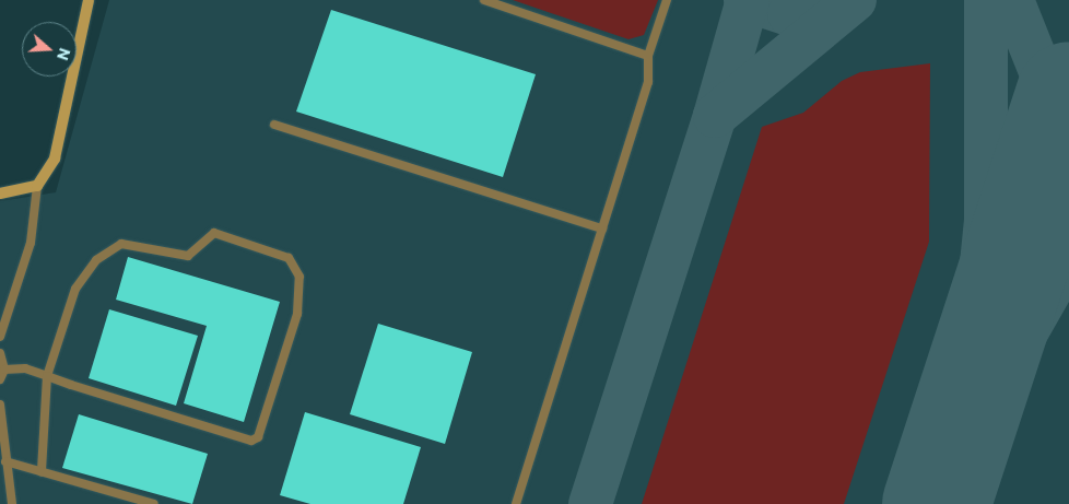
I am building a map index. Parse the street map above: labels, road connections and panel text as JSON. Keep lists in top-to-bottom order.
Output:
{
  "north": "right"
}
